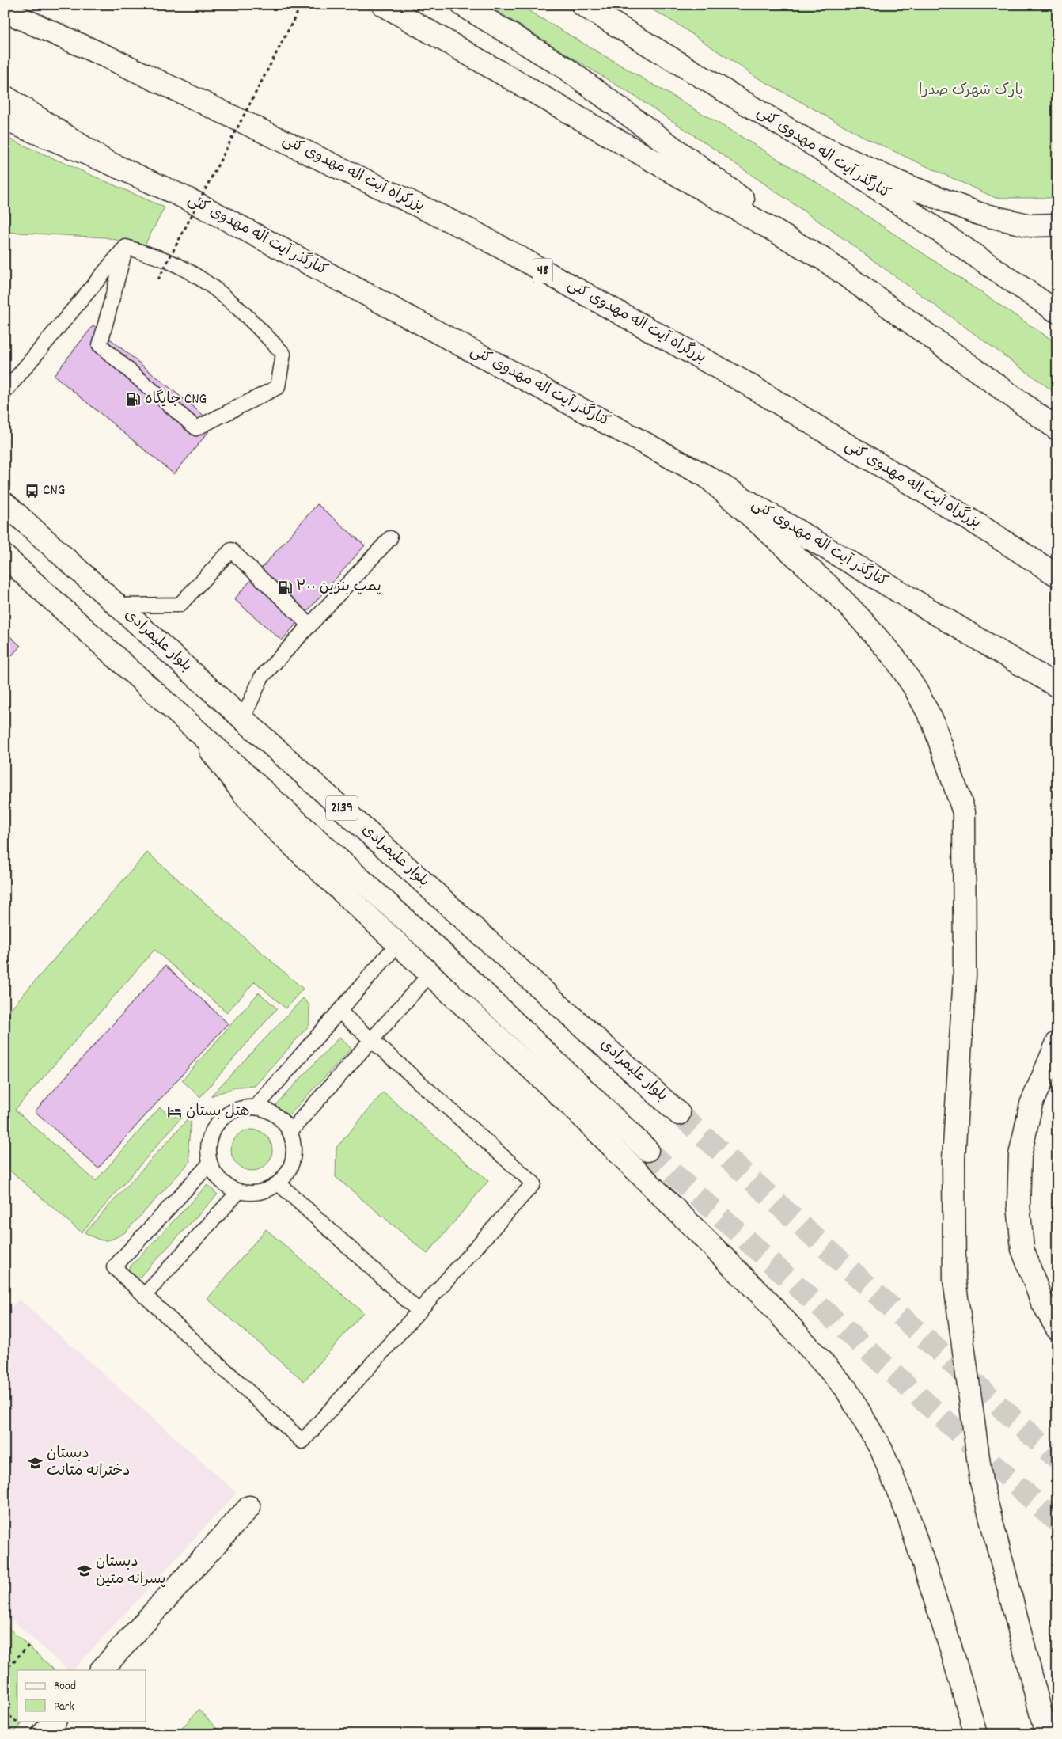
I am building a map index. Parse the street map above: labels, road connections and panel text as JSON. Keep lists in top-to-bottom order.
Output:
{
  "streets": {
    "main road": [
      "کنارگذر آیت اله مهدوی کنی",
      "بزرگراه آیت اله مهدوی کنی",
      "48",
      "بلوار علیمرادی",
      "2139"
    ]
  },
  "parks": ["پارک شهرک صدرا"],
  "places": {
    "fuel station": ["جایگاه CNG", "پمپ بنزین ۲۰۰"],
    "bus stop": ["CNG"],
    "hotel": ["هتل بستان"],
    "school or university": ["دبستان دخترانه متانت", "دبستان پسرانه متین"]
  },
  "legend": ["Road", "Park"]
}
